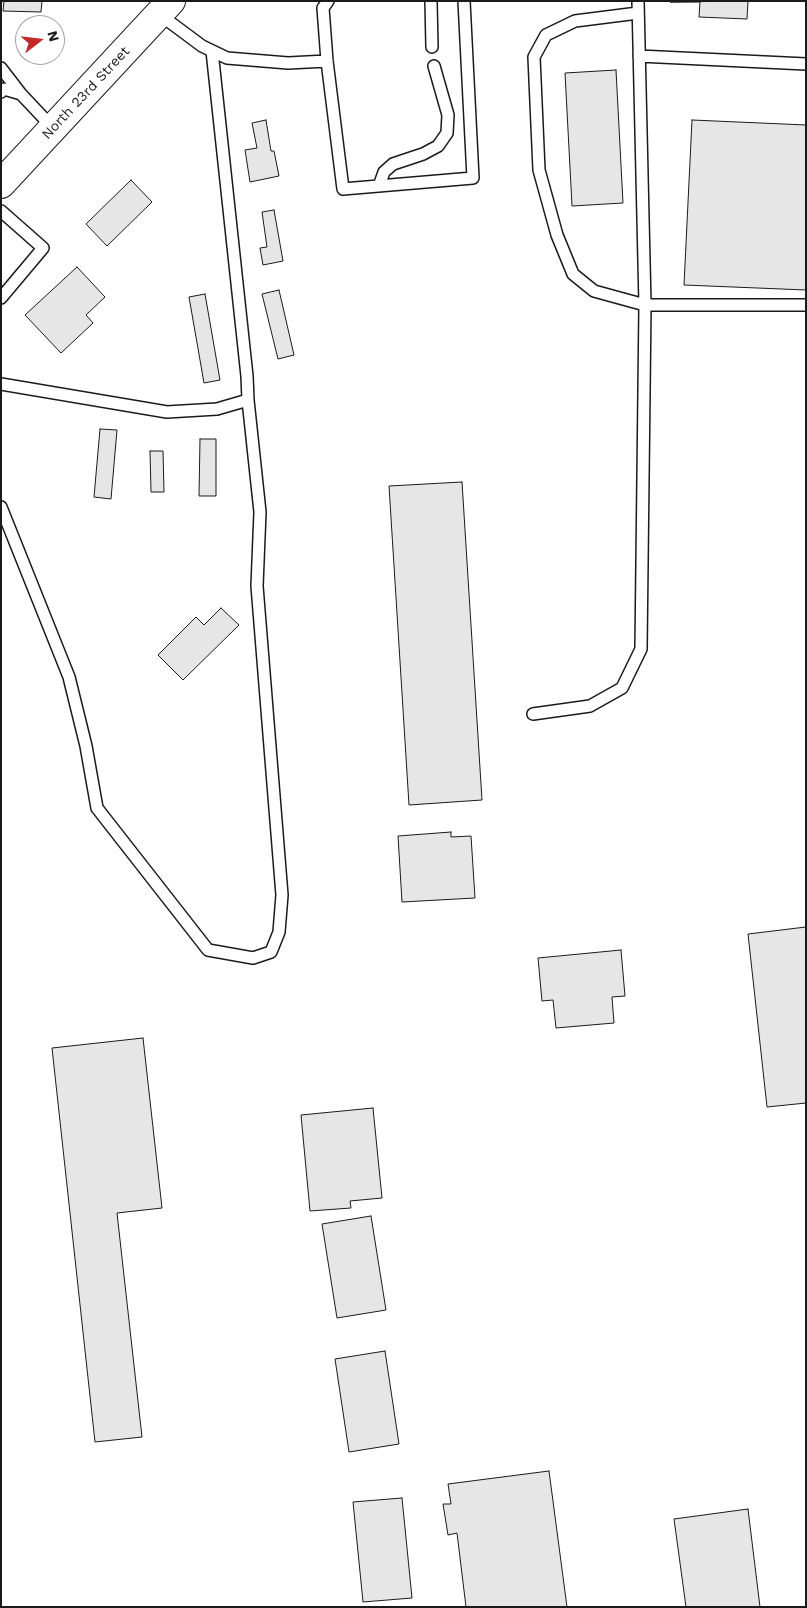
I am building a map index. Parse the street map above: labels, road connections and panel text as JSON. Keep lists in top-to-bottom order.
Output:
{
  "streets": {
    "main road": ["North 23rd Street"]
  },
  "north": "right"
}
